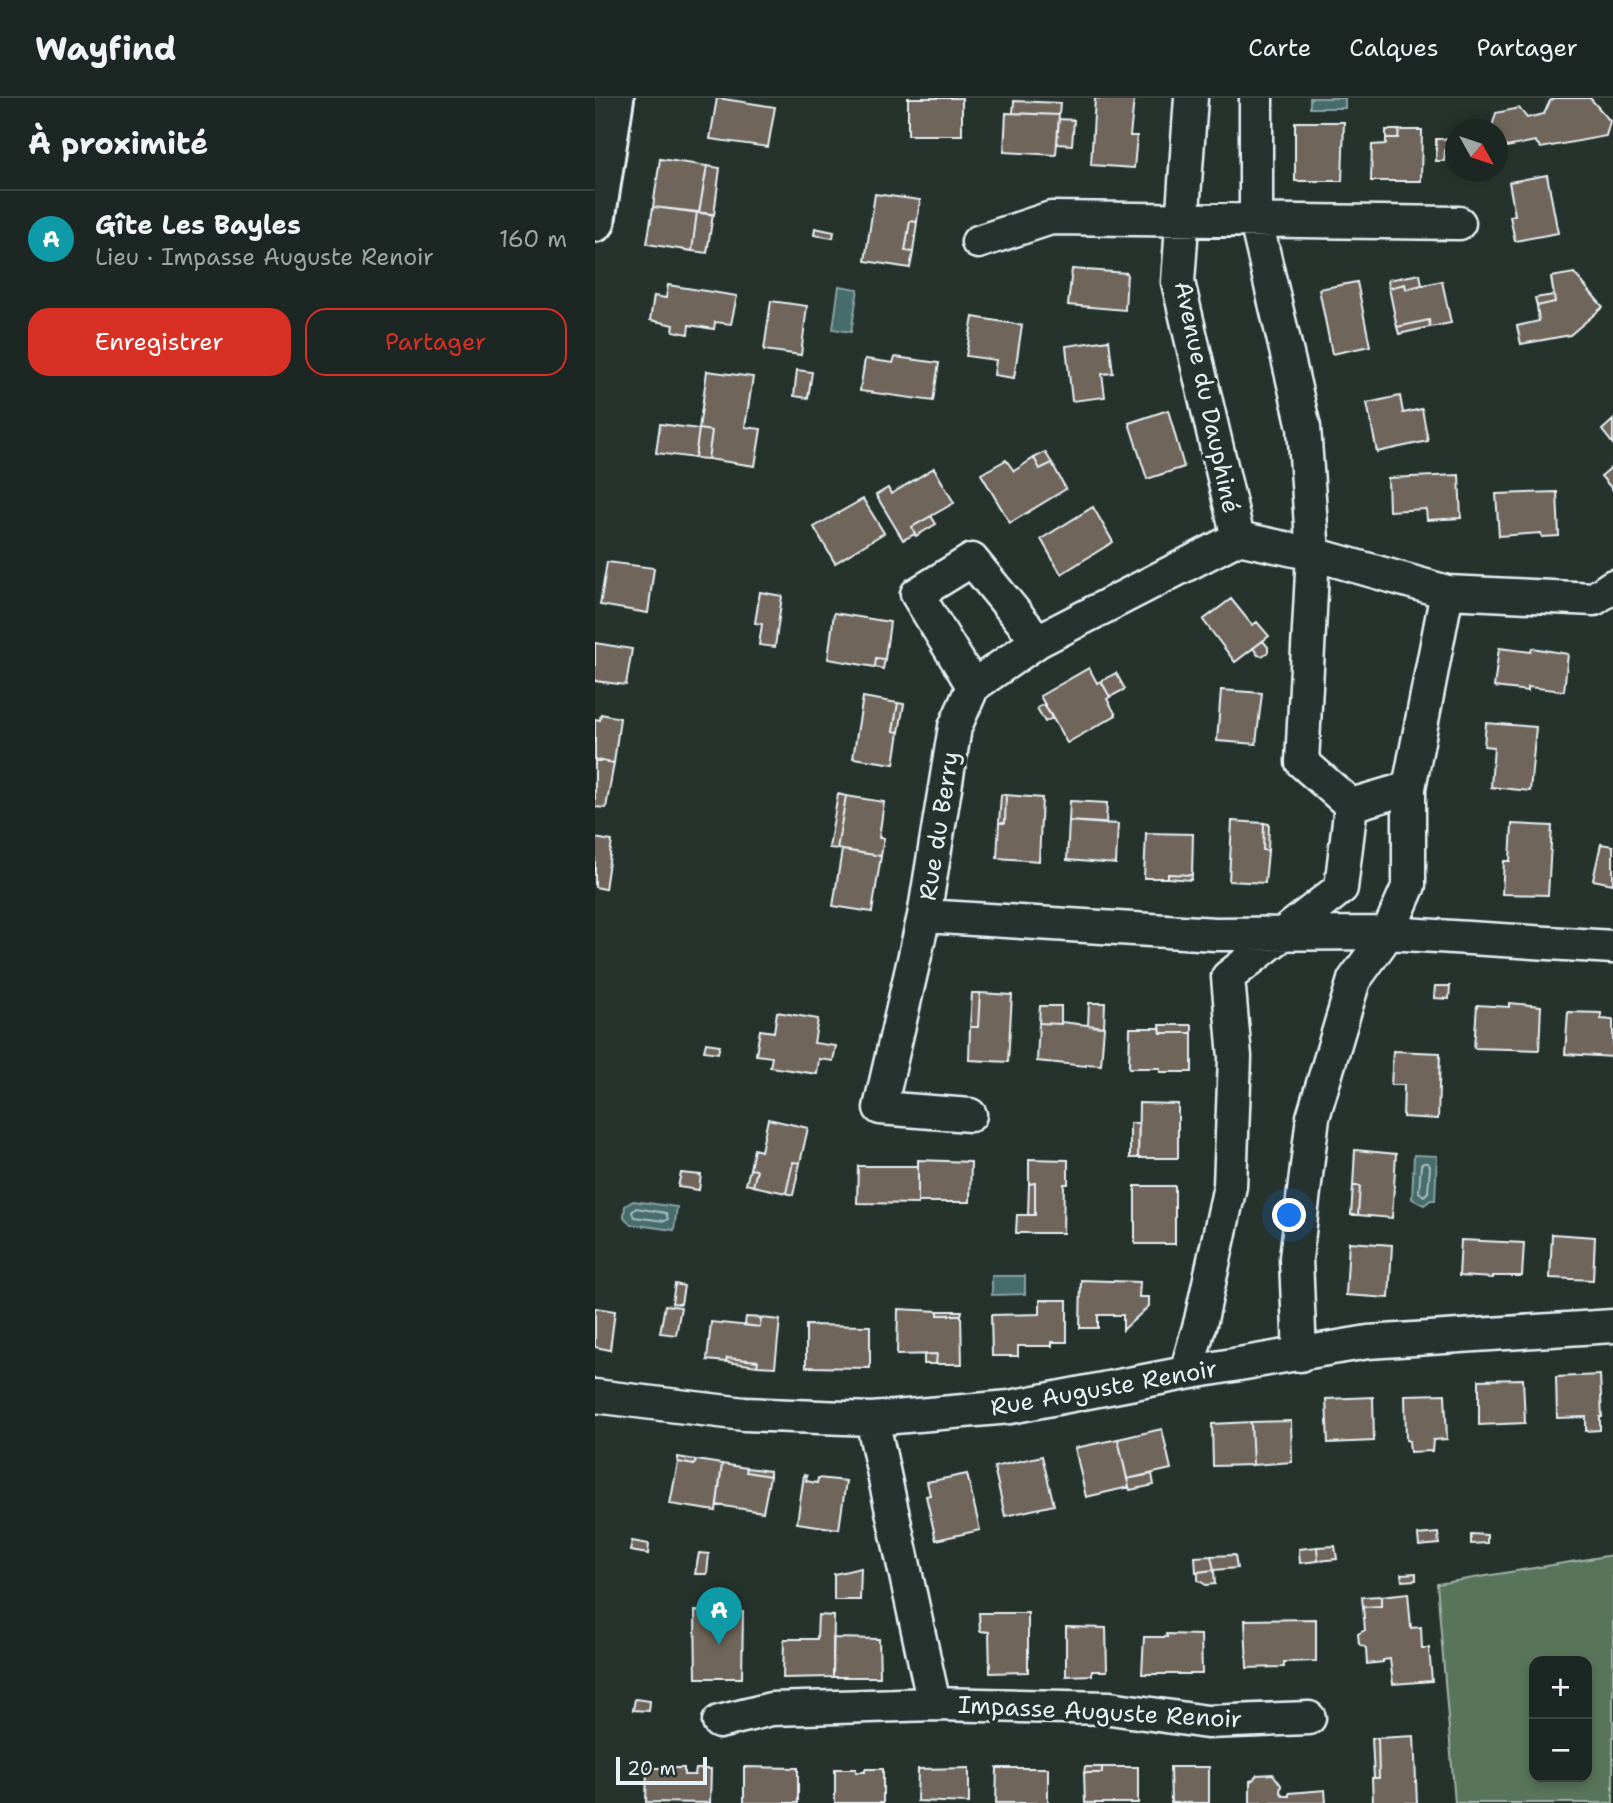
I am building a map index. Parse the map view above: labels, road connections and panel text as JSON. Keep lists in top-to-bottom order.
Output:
{
  "streets": {
    "street": [
      "Avenue du Dauphiné",
      "Rue du Berry",
      "Rue Auguste Renoir",
      "Impasse Auguste Renoir"
    ]
  },
  "crossings": [
    ["Rue Auguste Renoir", "Impasse Auguste Renoir"]
  ],
  "scale_bar": "20 m",
  "north": "bottom right",
  "page": {
    "header": "Wayfind",
    "nav": ["Carte", "Calques", "Partager"],
    "heading": "À proximité",
    "list": [
      {
        "mark": "A",
        "name": "Gîte Les Bayles",
        "note": "Lieu · Impasse Auguste Renoir",
        "value": "160 m"
      }
    ],
    "buttons": ["Enregistrer", "Partager"],
    "pins": "A",
    "map_buttons": ["+", "−"],
    "scale": "20 m"
  }
}
